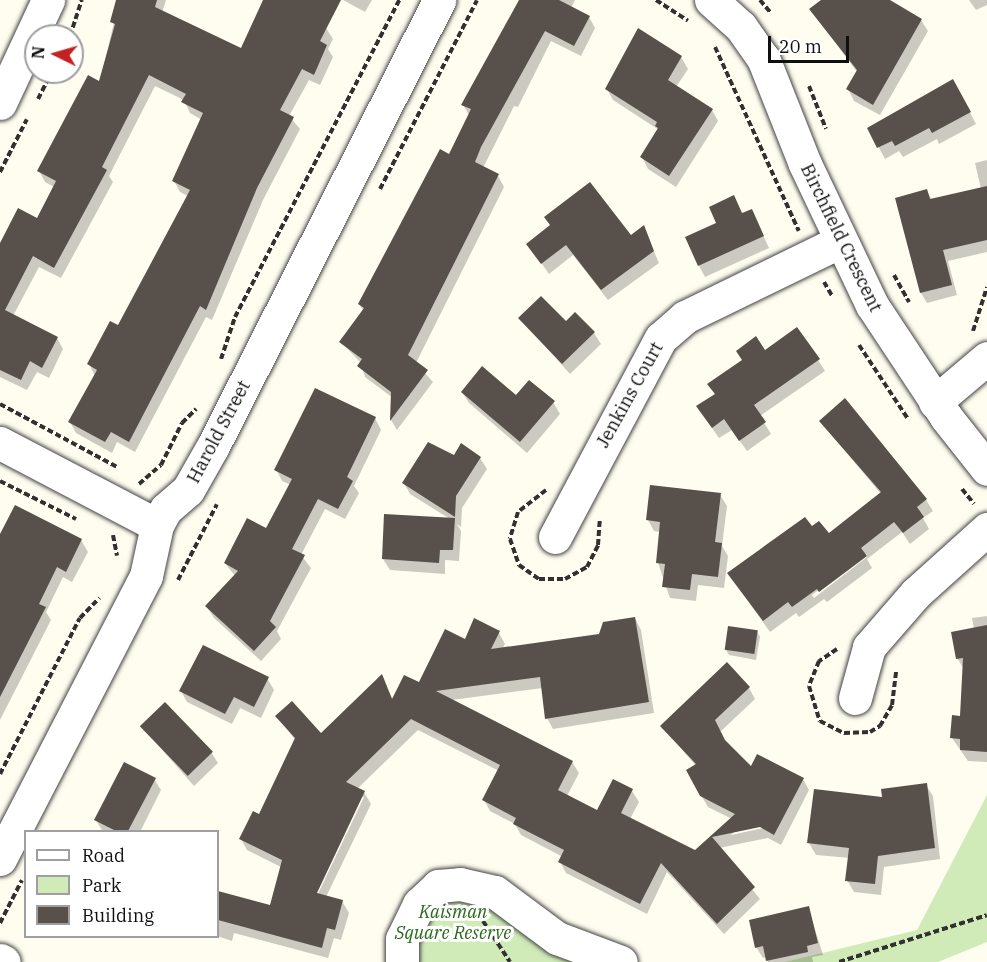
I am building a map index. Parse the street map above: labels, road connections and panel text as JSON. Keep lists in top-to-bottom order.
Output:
{
  "streets": {
    "street": ["Birchfield Crescent", "Jenkins Court", "Harold Street"]
  },
  "crossings": [
    ["Birchfield Crescent", "Jenkins Court"]
  ],
  "parks": ["Kaisman Square Reserve"],
  "legend": ["Road", "Park", "Building"],
  "scale_bar": "20 m",
  "north": "left"
}
